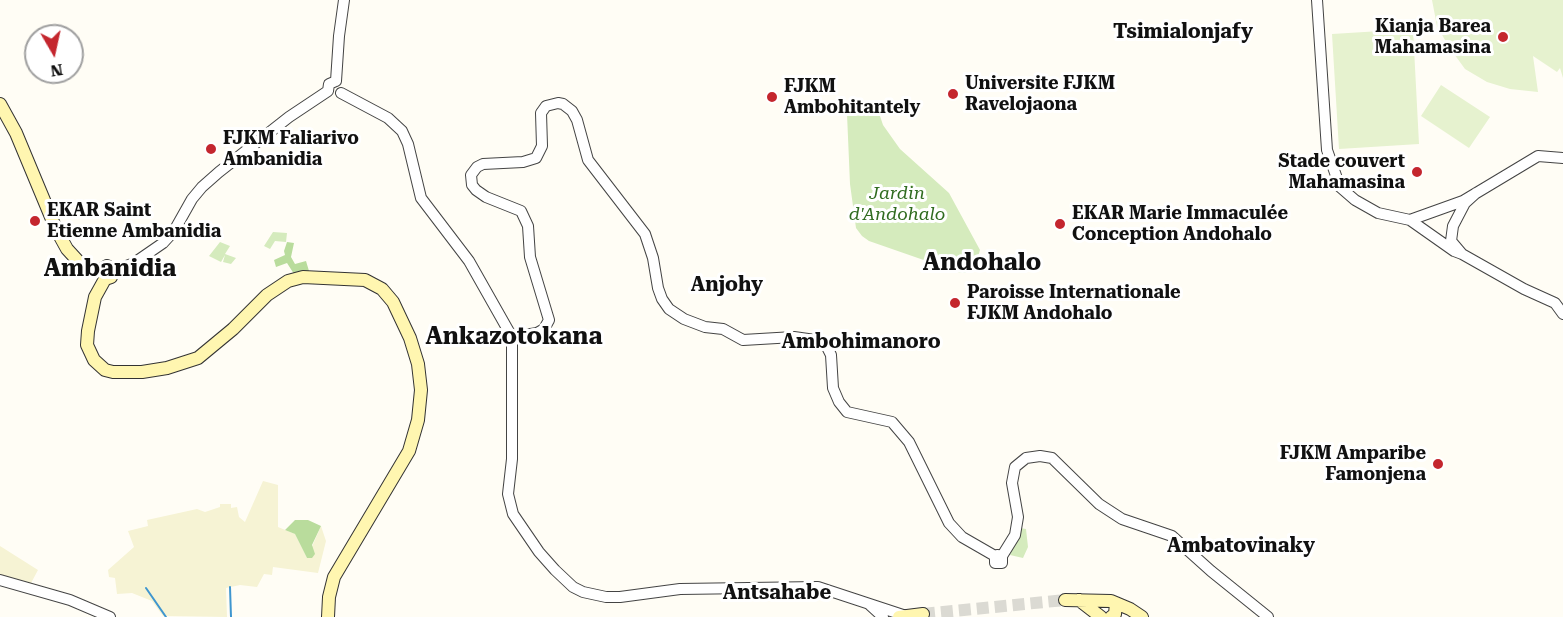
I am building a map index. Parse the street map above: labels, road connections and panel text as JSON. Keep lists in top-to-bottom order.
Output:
{
  "districts": [
    "Tsimialonjafy",
    "Andohalo",
    "Ambanidia",
    "Anjohy",
    "Ankazotokana",
    "Ambohimanoro",
    "Ambatovinaky",
    "Antsahabe"
  ],
  "parks": ["Jardin d'Andohalo"],
  "places": [
    "Kianja Barea Mahamasina",
    "Universite FJKM Ravelojaona",
    "FJKM Ambohitantely",
    "FJKM Faliarivo Ambanidia",
    "Stade couvert Mahamasina",
    "EKAR Saint Etienne Ambanidia",
    "EKAR Marie Immaculée Conception Andohalo",
    "Paroisse Internationale FJKM Andohalo",
    "FJKM Amparibe Famonjena"
  ],
  "north": "bottom"
}
